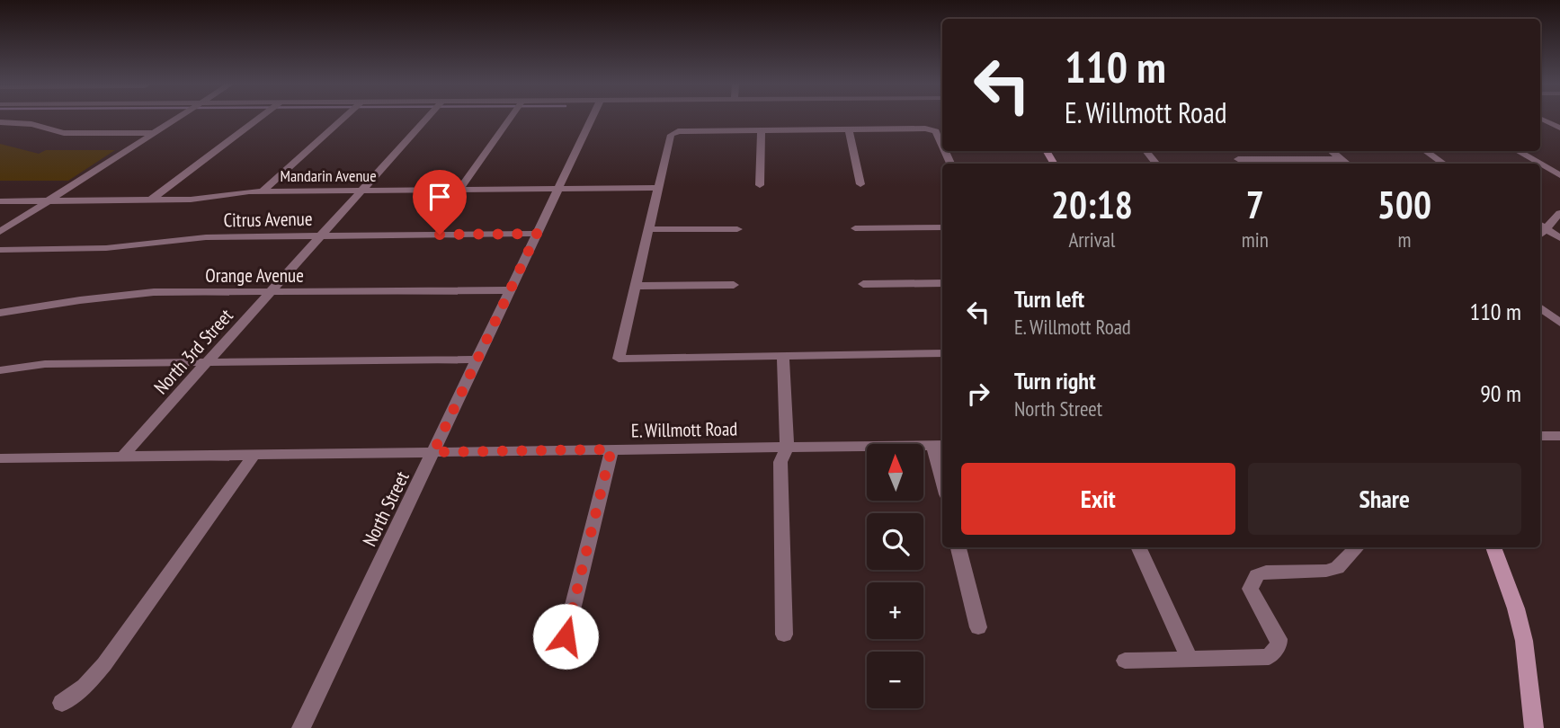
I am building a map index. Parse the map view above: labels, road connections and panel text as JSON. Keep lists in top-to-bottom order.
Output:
{
  "streets": {
    "street": [
      "Mandarin Avenue",
      "Citrus Avenue",
      "Orange Avenue",
      "North 3rd Street",
      "E. Willmott Road",
      "North Street"
    ]
  },
  "crossings": [
    ["Mandarin Avenue", "North 3rd Street"],
    ["Mandarin Avenue", "North Street"],
    ["Citrus Avenue", "North 3rd Street"],
    ["Citrus Avenue", "North Street"],
    ["Orange Avenue", "North 3rd Street"],
    ["Orange Avenue", "North Street"],
    ["North 3rd Street", "E. Willmott Road"],
    ["E. Willmott Road", "North Street"]
  ],
  "north": "top",
  "page": {
    "turn": ["110 m", "E. Willmott Road"],
    "eta": [
      "20:18",
      "Arrival",
      "7",
      "min",
      "500",
      "m"
    ],
    "list": [
      {
        "name": "Turn left",
        "note": "E. Willmott Road",
        "value": "110 m"
      },
      {
        "name": "Turn right",
        "note": "North Street",
        "value": "90 m"
      }
    ],
    "map_buttons": ["+", "−"],
    "buttons": ["Exit", "Share"]
  }
}
